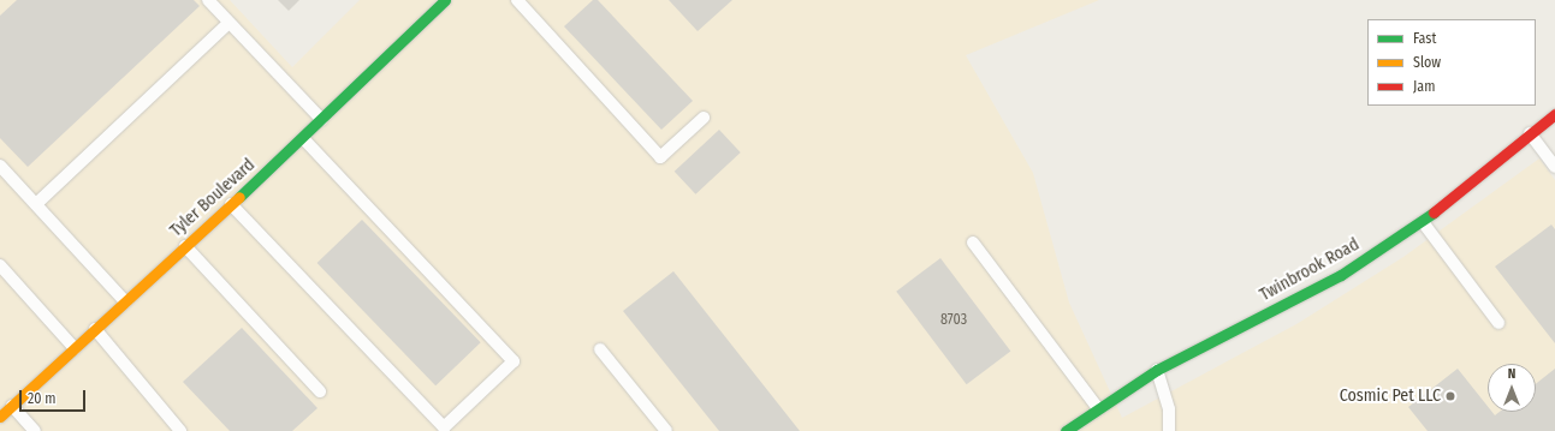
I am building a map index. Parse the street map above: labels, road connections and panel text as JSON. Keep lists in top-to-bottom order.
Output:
{
  "streets": {
    "street": ["Tyler Boulevard", "Twinbrook Road"]
  },
  "places": ["Cosmic Pet LLC"],
  "house_numbers": ["8703"],
  "legend": ["Fast", "Slow", "Jam"],
  "scale_bar": "20 m",
  "north": "top"
}
